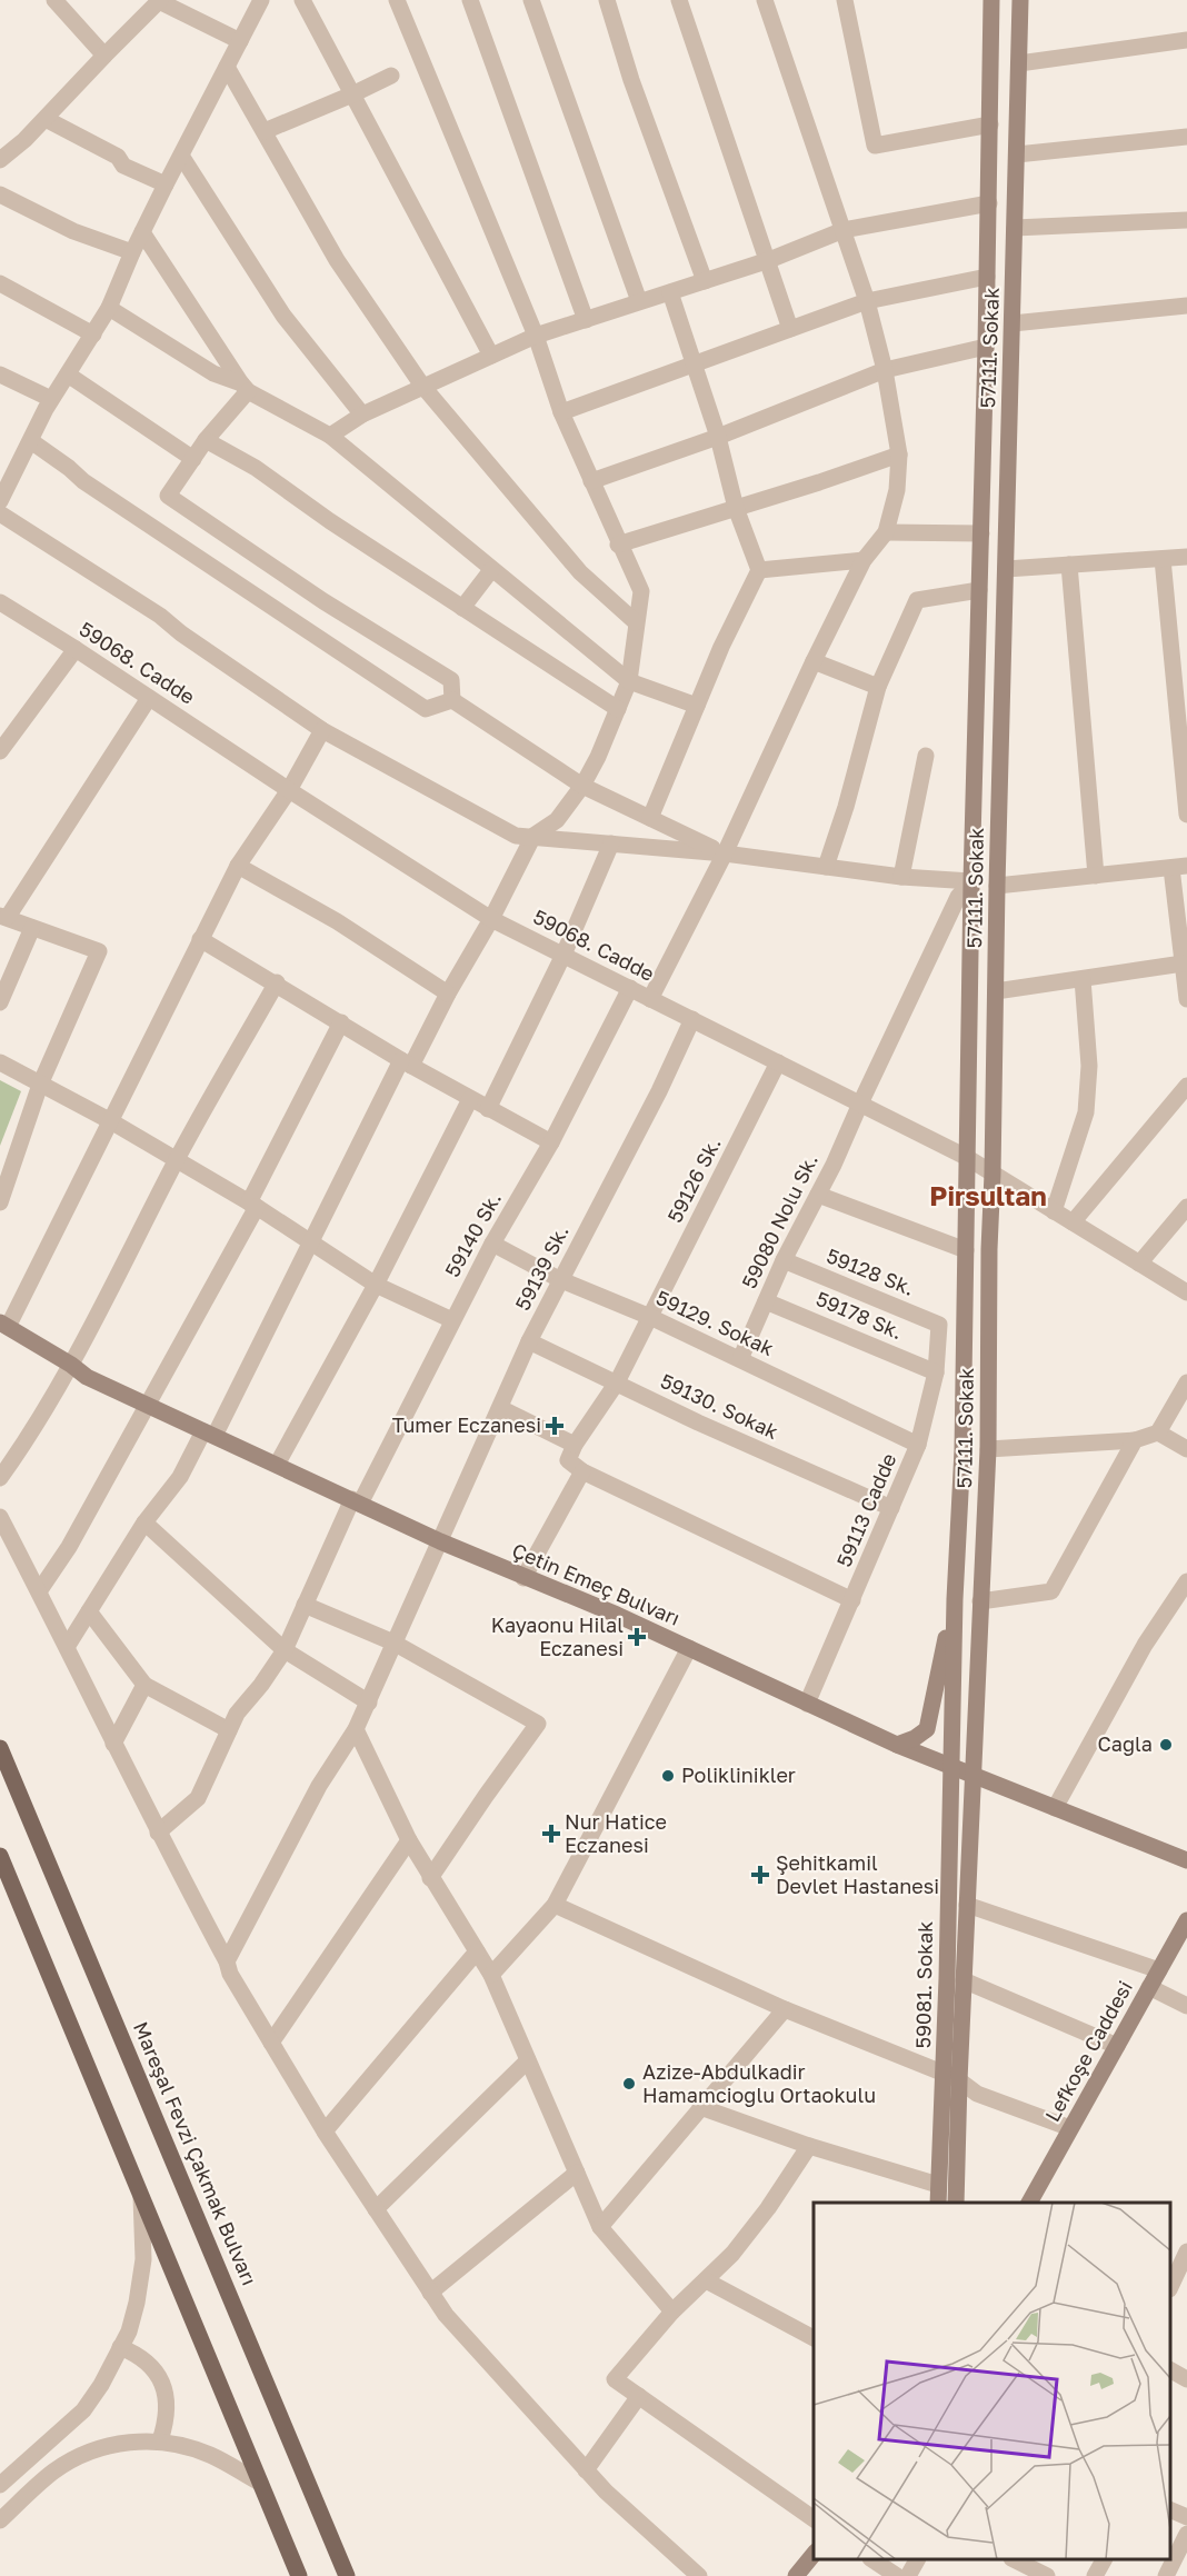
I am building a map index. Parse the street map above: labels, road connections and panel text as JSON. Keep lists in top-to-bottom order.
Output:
{
  "streets": {
    "main road": [
      "57111. Sokak",
      "Çetin Emeç Bulvarı",
      "59081. Sokak",
      "Lefkoşe Caddesi",
      "Mareşal Fevzi Çakmak Bulvarı"
    ],
    "street": [
      "59068. Cadde",
      "59126 Sk.",
      "59080 Nolu Sk.",
      "59140 Sk.",
      "59139 Sk.",
      "59128 Sk.",
      "59178 Sk.",
      "59129. Sokak",
      "59130. Sokak",
      "59113 Cadde"
    ]
  },
  "crossings": [
    ["57111. Sokak", "59068. Cadde"],
    ["57111. Sokak", "Çetin Emeç Bulvarı"],
    ["57111. Sokak", "59081. Sokak"],
    ["59068. Cadde", "59126 Sk."],
    ["59068. Cadde", "59080 Nolu Sk."],
    ["59068. Cadde", "59140 Sk."],
    ["59068. Cadde", "59139 Sk."],
    ["59126 Sk.", "59129. Sokak"],
    ["59126 Sk.", "59130. Sokak"],
    ["59080 Nolu Sk.", "59128 Sk."],
    ["59080 Nolu Sk.", "59178 Sk."],
    ["59080 Nolu Sk.", "59129. Sokak"],
    ["59140 Sk.", "59129. Sokak"],
    ["59140 Sk.", "Çetin Emeç Bulvarı"],
    ["59139 Sk.", "59129. Sokak"],
    ["59139 Sk.", "59130. Sokak"],
    ["59139 Sk.", "Çetin Emeç Bulvarı"],
    ["59128 Sk.", "59113 Cadde"],
    ["59178 Sk.", "59113 Cadde"],
    ["59129. Sokak", "59113 Cadde"],
    ["59130. Sokak", "59113 Cadde"],
    ["59113 Cadde", "Çetin Emeç Bulvarı"],
    ["Çetin Emeç Bulvarı", "59081. Sokak"]
  ],
  "districts": ["Pirsultan"],
  "places": {
    "health": [
      "Tumer Eczanesi",
      "Kayaonu Hilal Eczanesi",
      "Nur Hatice Eczanesi",
      "Şehitkamil Devlet Hastanesi"
    ],
    "other": ["Cagla", "Poliklinikler", "Azize-Abdulkadir Hamamcioglu Ortaokulu"]
  }
}
